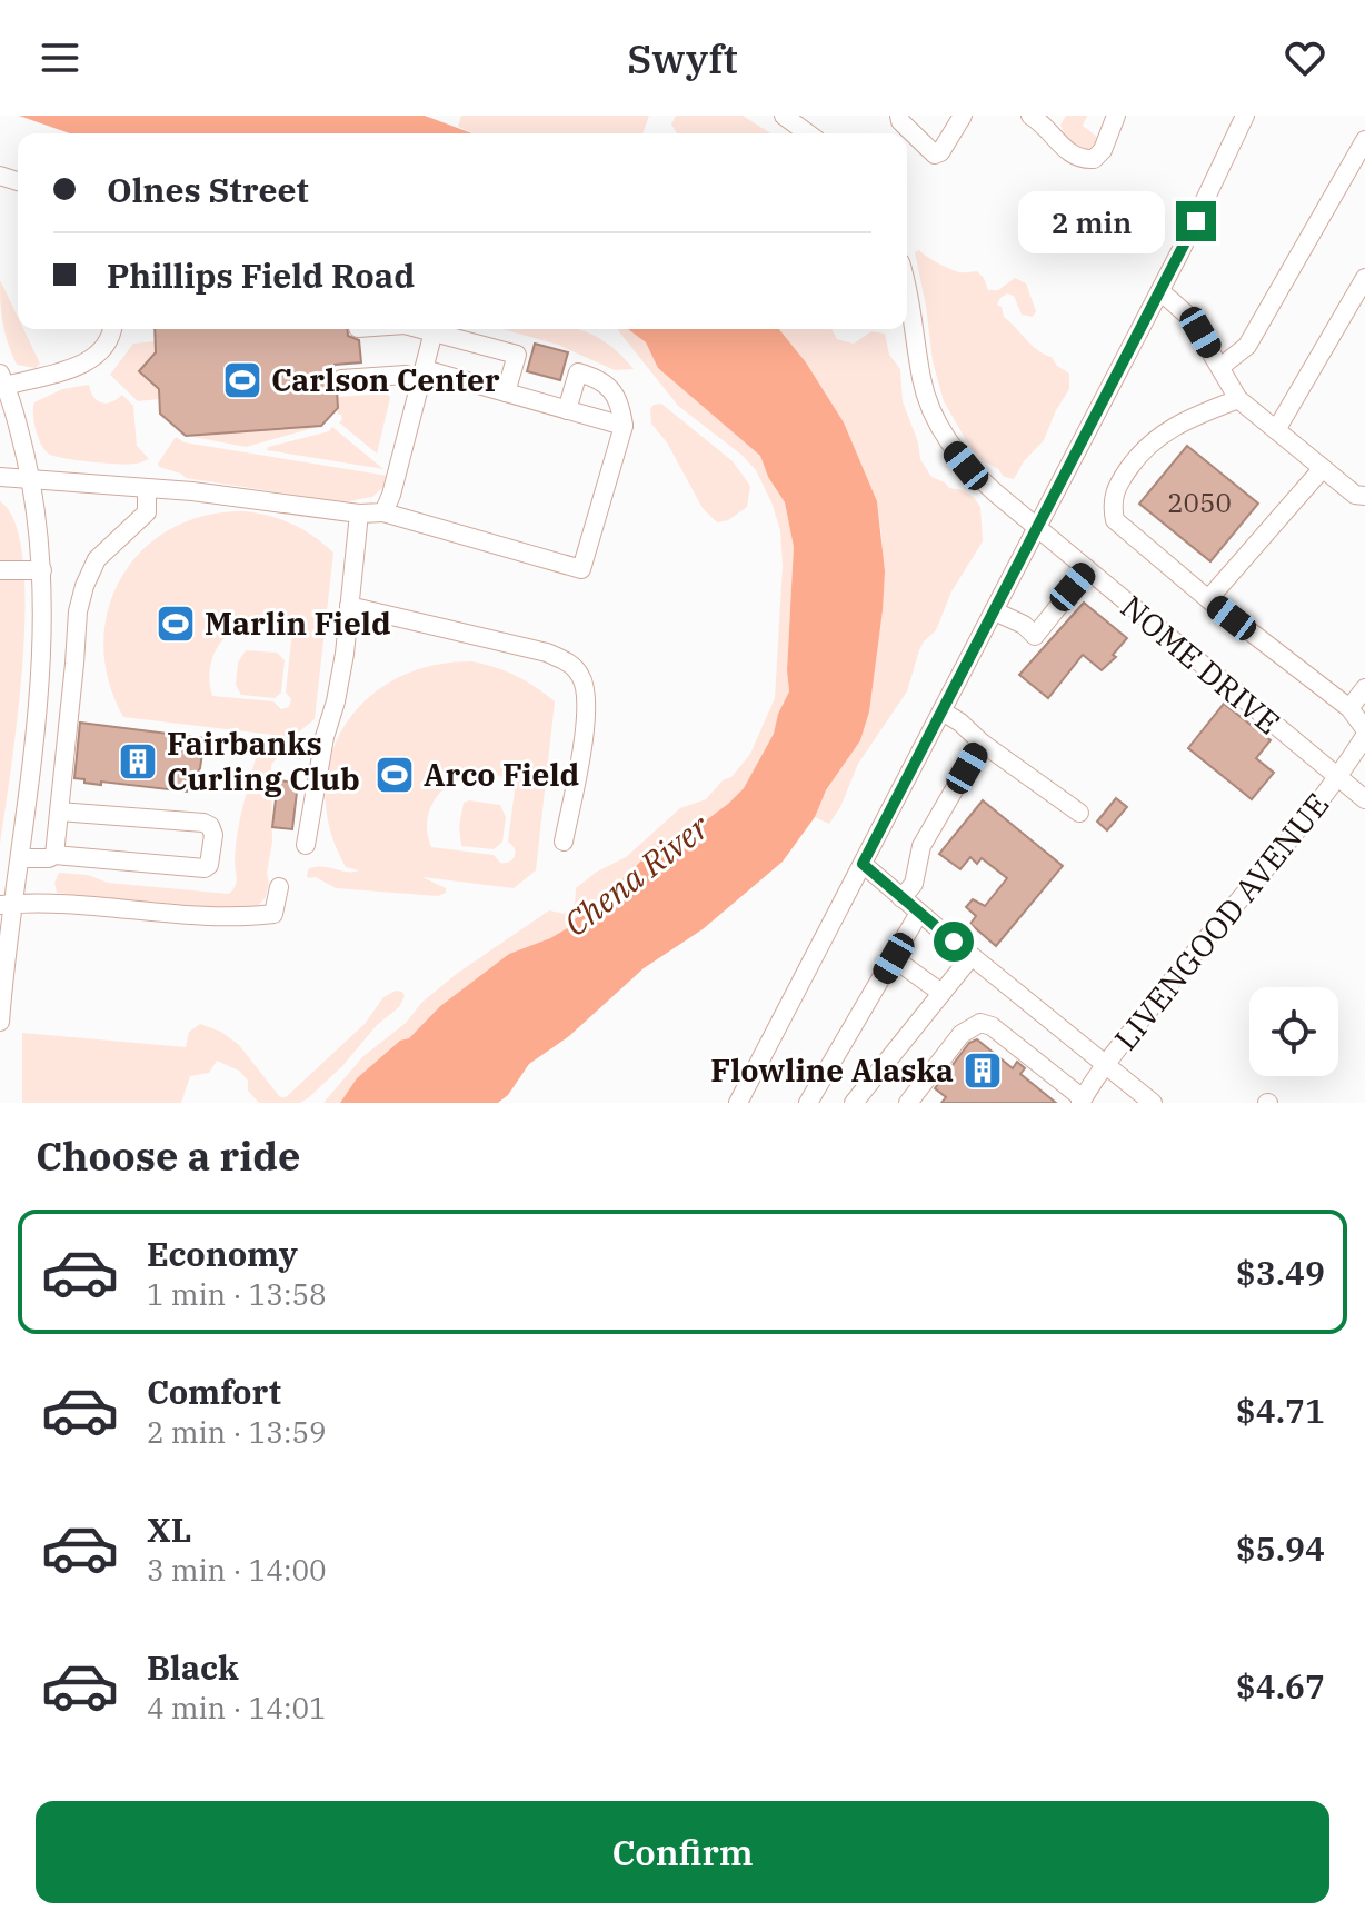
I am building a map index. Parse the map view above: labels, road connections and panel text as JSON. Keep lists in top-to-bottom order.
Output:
{
  "streets": {
    "street": ["NOME DRIVE", "LIVENGOOD AVENUE"]
  },
  "crossings": [
    ["NOME DRIVE", "LIVENGOOD AVENUE"]
  ],
  "water": ["Chena River"],
  "places": {
    "sports": ["Carlson Center", "Marlin Field", "Arco Field"],
    "building": ["Fairbanks Curling Club", "Flowline Alaska"]
  },
  "house_numbers": ["2050"],
  "page": {
    "header": "Swyft",
    "banner": ["Olnes Street", "Phillips Field Road"],
    "bubble": "2 min",
    "heading": "Choose a ride",
    "list": [
      {
        "name": "Economy",
        "note": "1 min · 13:58",
        "value": "$3.49"
      },
      {
        "name": "Comfort",
        "note": "2 min · 13:59",
        "value": "$4.71"
      },
      {
        "name": "XL",
        "note": "3 min · 14:00",
        "value": "$5.94"
      },
      {
        "name": "Black",
        "note": "4 min · 14:01",
        "value": "$4.67"
      }
    ],
    "buttons": "Confirm"
  }
}
